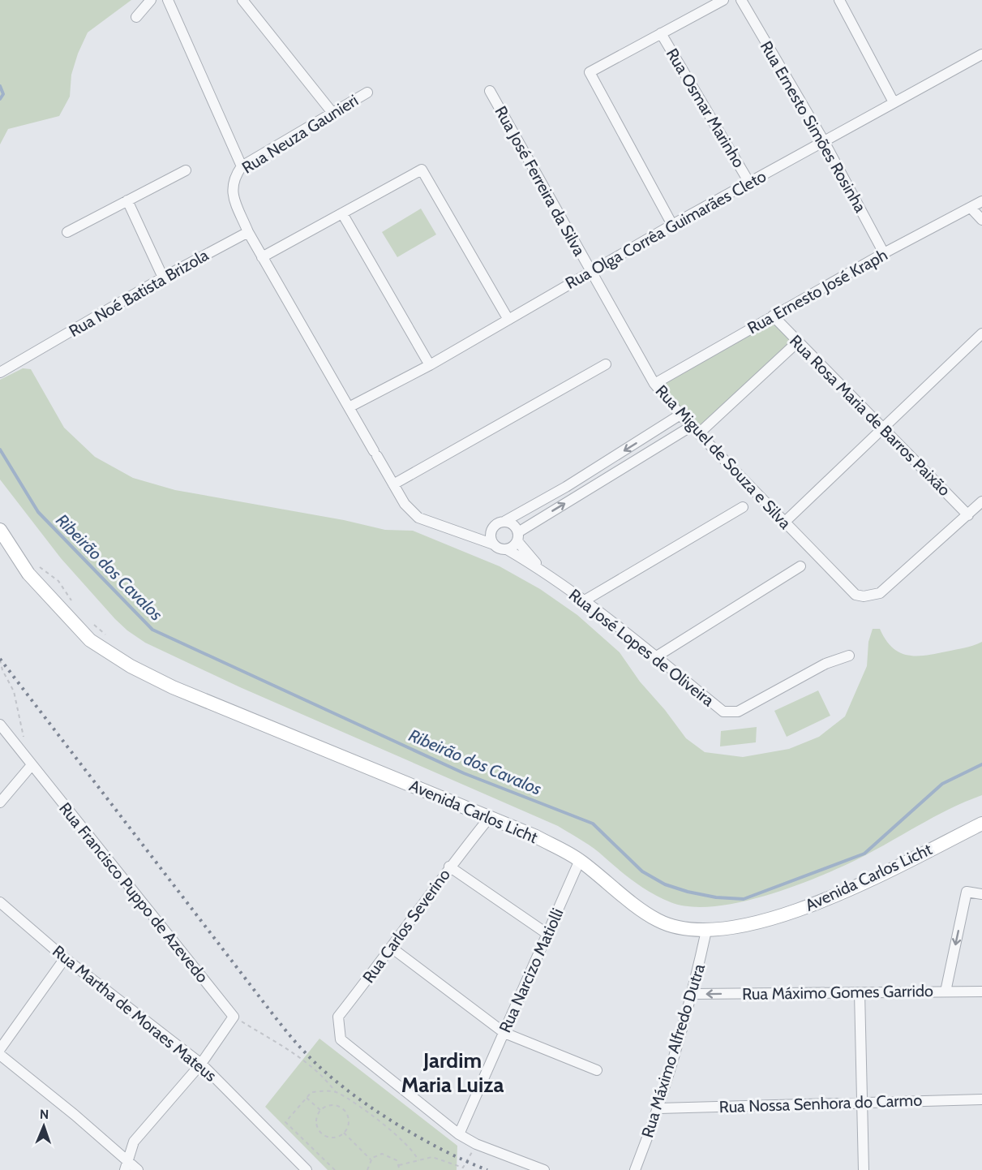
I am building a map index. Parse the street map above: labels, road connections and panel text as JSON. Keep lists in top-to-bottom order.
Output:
{
  "streets": {
    "main road": ["Avenida Carlos Licht"],
    "street": [
      "Rua Osmar Marinho",
      "Rua Ernesto Simões Rosinha",
      "Rua Neuza Gaunieri",
      "Rua José Ferreira da Silva",
      "Rua Olga Corrêa Guimarães Cleto",
      "Rua Ernesto José Kraph",
      "Rua Noé Batista Brizola",
      "Rua Rosa Maria de Barros Paixão",
      "Rua Miguel de Souza e Silva",
      "Rua José Lopes de Oliveira",
      "Rua Francisco Puppo de Azevedo",
      "Rua Carlos Severino",
      "Rua Narcizo Matiolli",
      "Rua Máximo Gomes Garrido",
      "Rua Martha de Moraes Mateus",
      "Rua Máximo Alfredo Dutra",
      "Rua Nossa Senhora do Carmo"
    ]
  },
  "crossings": [
    ["Rua Osmar Marinho", "Rua Olga Corrêa Guimarães Cleto"],
    ["Rua Ernesto Simões Rosinha", "Rua Olga Corrêa Guimarães Cleto"],
    ["Rua Ernesto Simões Rosinha", "Rua Ernesto José Kraph"],
    ["Rua Neuza Gaunieri", "Rua Noé Batista Brizola"],
    ["Rua José Ferreira da Silva", "Rua Olga Corrêa Guimarães Cleto"],
    ["Rua José Ferreira da Silva", "Rua Miguel de Souza e Silva"],
    ["Rua Olga Corrêa Guimarães Cleto", "Rua Miguel de Souza e Silva"],
    ["Rua Ernesto José Kraph", "Rua Rosa Maria de Barros Paixão"],
    ["Rua Ernesto José Kraph", "Rua Miguel de Souza e Silva"],
    ["Rua Rosa Maria de Barros Paixão", "Rua Miguel de Souza e Silva"],
    ["Avenida Carlos Licht", "Rua Carlos Severino"],
    ["Avenida Carlos Licht", "Rua Narcizo Matiolli"],
    ["Avenida Carlos Licht", "Rua Máximo Alfredo Dutra"],
    ["Rua Carlos Severino", "Rua Narcizo Matiolli"],
    ["Rua Máximo Gomes Garrido", "Rua Máximo Alfredo Dutra"],
    ["Rua Máximo Alfredo Dutra", "Rua Nossa Senhora do Carmo"]
  ],
  "one_way": ["Rua Máximo Gomes Garrido"],
  "districts": ["Jardim Maria Luiza"],
  "water": ["Ribeirão dos Cavalos"],
  "north": "top"
}
